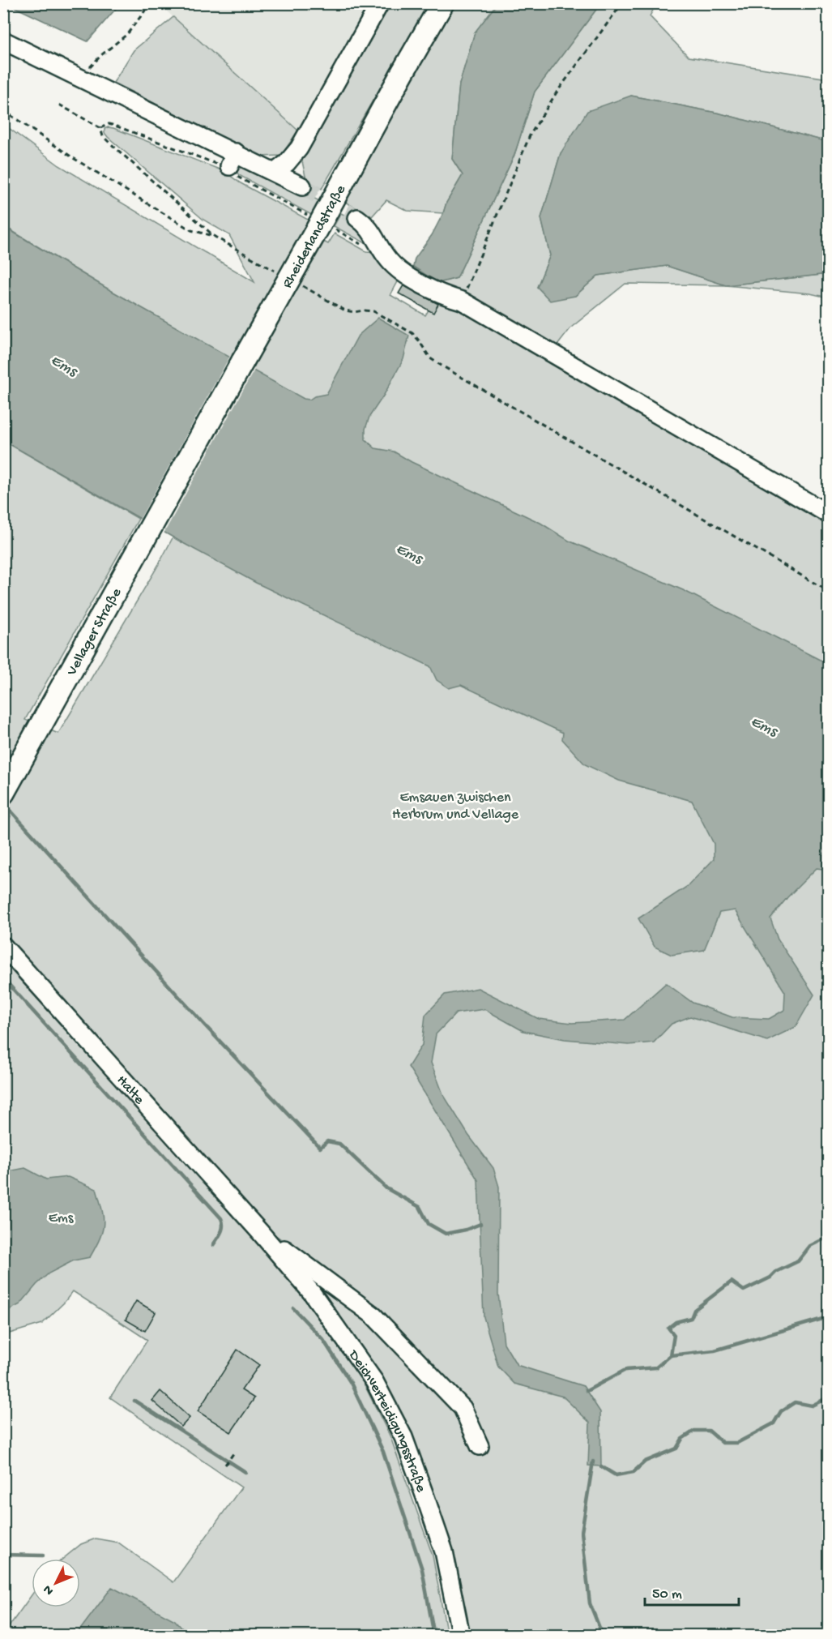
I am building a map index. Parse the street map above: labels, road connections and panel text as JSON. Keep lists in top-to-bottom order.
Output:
{
  "streets": {
    "main road": ["Rheiderlandstraße", "Vellager Straße"],
    "street": ["Halte", "Deichverteidigungsstraße"]
  },
  "crossings": [
    ["Rheiderlandstraße", "Vellager Straße"],
    ["Halte", "Deichverteidigungsstraße"]
  ],
  "water": ["Ems"],
  "parks": ["Emsauen zwischen Herbrum und Vellage", "Ems"],
  "scale_bar": "50 m",
  "north": "bottom left"
}
